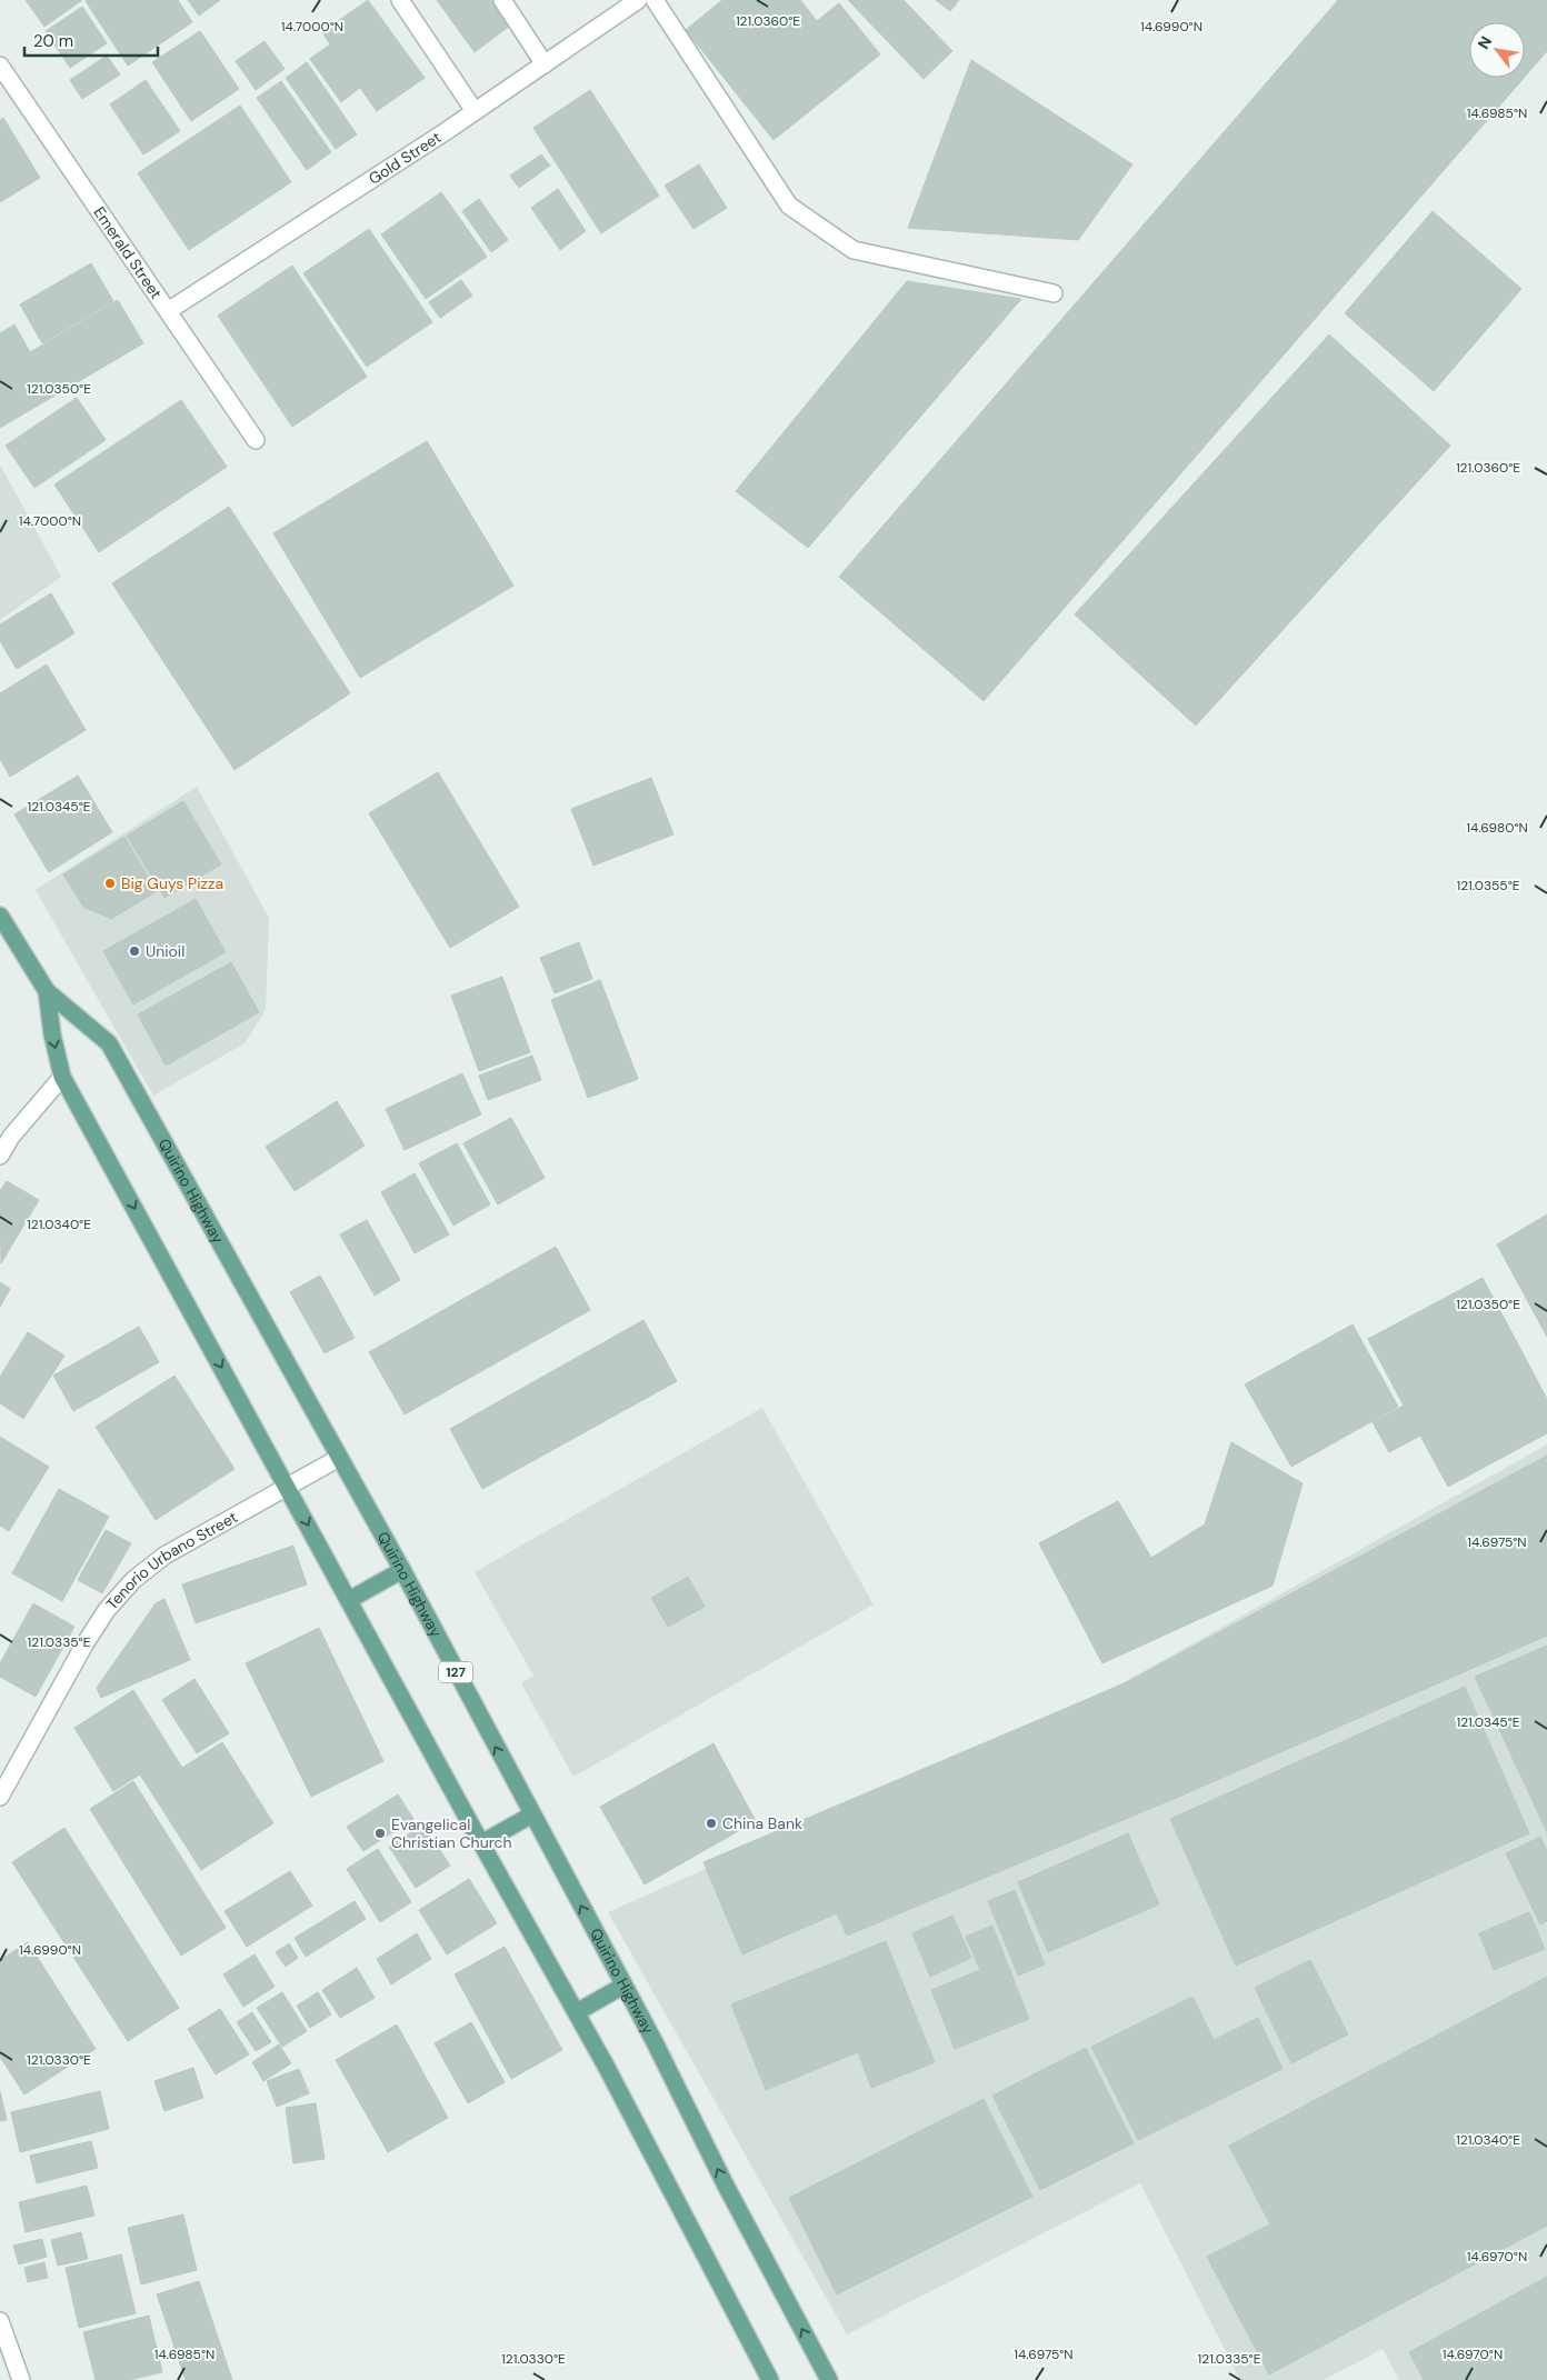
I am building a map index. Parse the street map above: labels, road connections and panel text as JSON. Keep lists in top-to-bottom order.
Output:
{
  "streets": {
    "main road": ["Quirino Highway", "127"],
    "street": ["Gold Street", "Emerald Street", "Tenorio Urbano Street"]
  },
  "crossings": [
    ["Gold Street", "Emerald Street"],
    ["Quirino Highway", "Tenorio Urbano Street"]
  ],
  "places": [
    "Big Guys Pizza",
    "Unioil",
    "China Bank",
    "Evangelical Christian Church"
  ],
  "scale_bar": "20 m",
  "north": "top left",
  "coordinates": [
    "121.0360°E",
    "14.7000°N",
    "14.6990°N",
    "14.6985°N",
    "121.0350°E",
    "121.0345°E",
    "14.6980°N",
    "121.0355°E",
    "121.0340°E",
    "14.6975°N",
    "121.0335°E",
    "121.0330°E",
    "14.6970°N"
  ]
}
